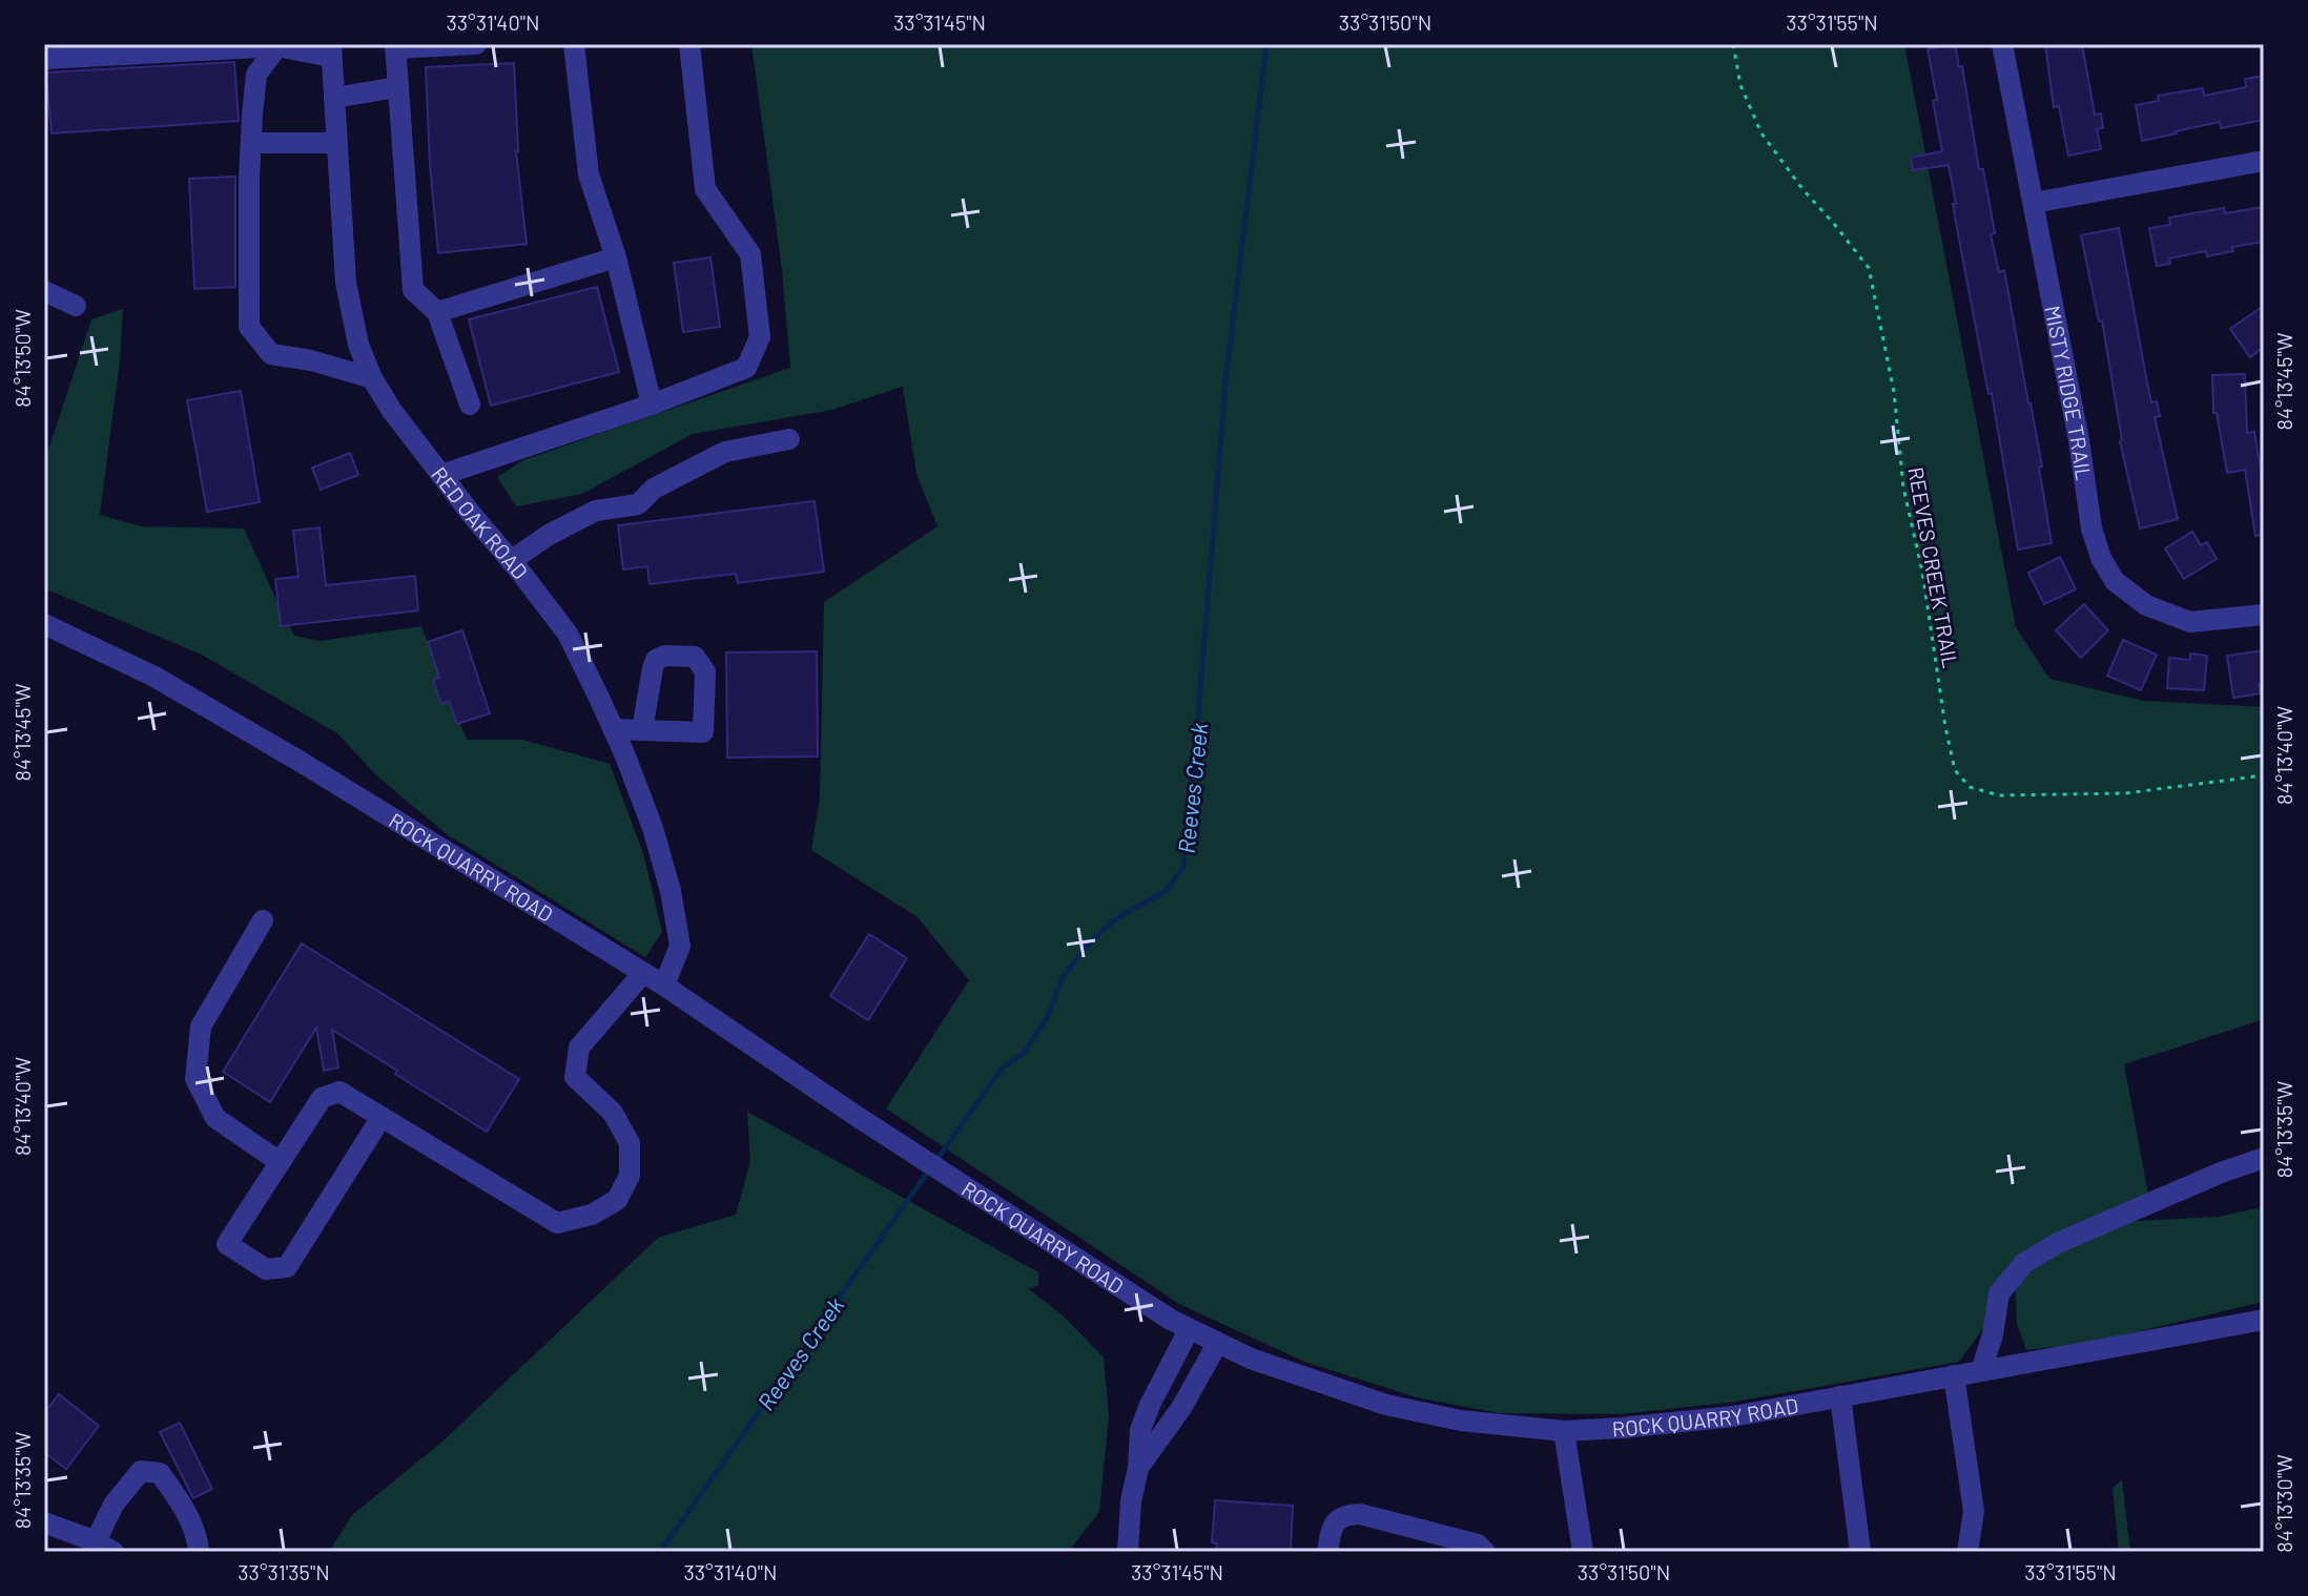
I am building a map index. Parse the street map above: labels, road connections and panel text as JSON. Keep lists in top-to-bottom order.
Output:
{
  "streets": {
    "street": ["MISTY RIDGE TRAIL", "RED OAK ROAD", "ROCK QUARRY ROAD"],
    "path": ["REEVES CREEK TRAIL"]
  },
  "crossings": [
    ["RED OAK ROAD", "ROCK QUARRY ROAD"]
  ],
  "water": ["Reeves Creek"],
  "coordinates": [
    "33°31'40\"N",
    "33°31'45\"N",
    "33°31'50\"N",
    "33°31'55\"N",
    "84°13'50\"W",
    "84°13'45\"W",
    "84°13'40\"W",
    "84°13'35\"W",
    "84°13'30\"W",
    "33°31'35\"N"
  ]
}
